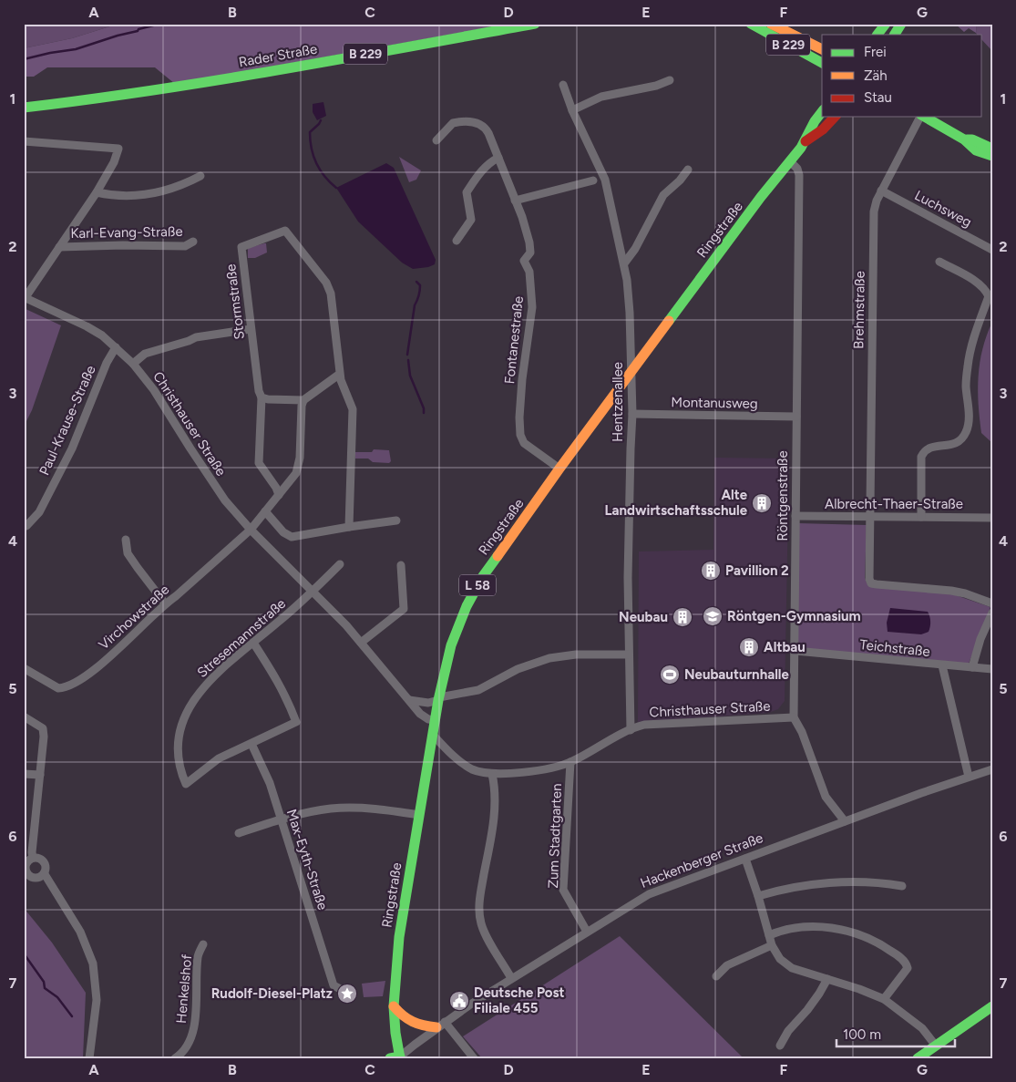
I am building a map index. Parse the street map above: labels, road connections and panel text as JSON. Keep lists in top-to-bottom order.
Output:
{
  "streets": {
    "main road": [
      "B 229",
      "Rader Straße",
      "Ringstraße",
      "L 58"
    ],
    "street": [
      "Luchsweg",
      "Karl-Evang-Straße",
      "Stormstraße",
      "Brehmstraße",
      "Fontanestraße",
      "Hentzenallee",
      "Montanusweg",
      "Paul-Krause-Straße",
      "Christhauser Straße",
      "Röntgenstraße",
      "Albrecht-Thaer-Straße",
      "Virchowstraße",
      "Stresemannstraße",
      "Teichstraße",
      "Zum Stadtgarten",
      "Max-Eyth-Straße",
      "Hackenberger Straße",
      "Henkelshof"
    ]
  },
  "crossings": [
    ["Luchsweg", "Brehmstraße"],
    ["Ringstraße", "Fontanestraße"],
    ["Ringstraße", "Hentzenallee"],
    ["Ringstraße", "Christhauser Straße"],
    ["Ringstraße", "Röntgenstraße"],
    ["Ringstraße", "Hackenberger Straße"],
    ["Karl-Evang-Straße", "Christhauser Straße"],
    ["Brehmstraße", "Albrecht-Thaer-Straße"],
    ["Hentzenallee", "Montanusweg"],
    ["Hentzenallee", "Christhauser Straße"],
    ["Montanusweg", "Röntgenstraße"],
    ["Paul-Krause-Straße", "Christhauser Straße"],
    ["Christhauser Straße", "Röntgenstraße"],
    ["Christhauser Straße", "Virchowstraße"],
    ["Christhauser Straße", "Stresemannstraße"],
    ["Christhauser Straße", "Zum Stadtgarten"],
    ["Röntgenstraße", "Albrecht-Thaer-Straße"],
    ["Röntgenstraße", "Teichstraße"],
    ["Röntgenstraße", "Hackenberger Straße"],
    ["Stresemannstraße", "Max-Eyth-Straße"],
    ["Zum Stadtgarten", "Hackenberger Straße"]
  ],
  "places": {
    "building": [
      "Alte Landwirtschaftsschule",
      "Pavillion 2",
      "Neubau",
      "Altbau"
    ],
    "school or university": ["Röntgen-Gymnasium"],
    "sports": ["Neubauturnhalle"],
    "place": ["Rudolf-Diesel-Platz"],
    "public building": ["Deutsche Post Filiale 455"]
  },
  "legend": ["Frei", "Zäh", "Stau"],
  "scale_bar": "100 m",
  "grid": {
    "columns": [
      "A",
      "B",
      "C",
      "D",
      "E",
      "F",
      "G"
    ],
    "rows": [
      "1",
      "2",
      "3",
      "4",
      "5",
      "6",
      "7"
    ]
  }
}
